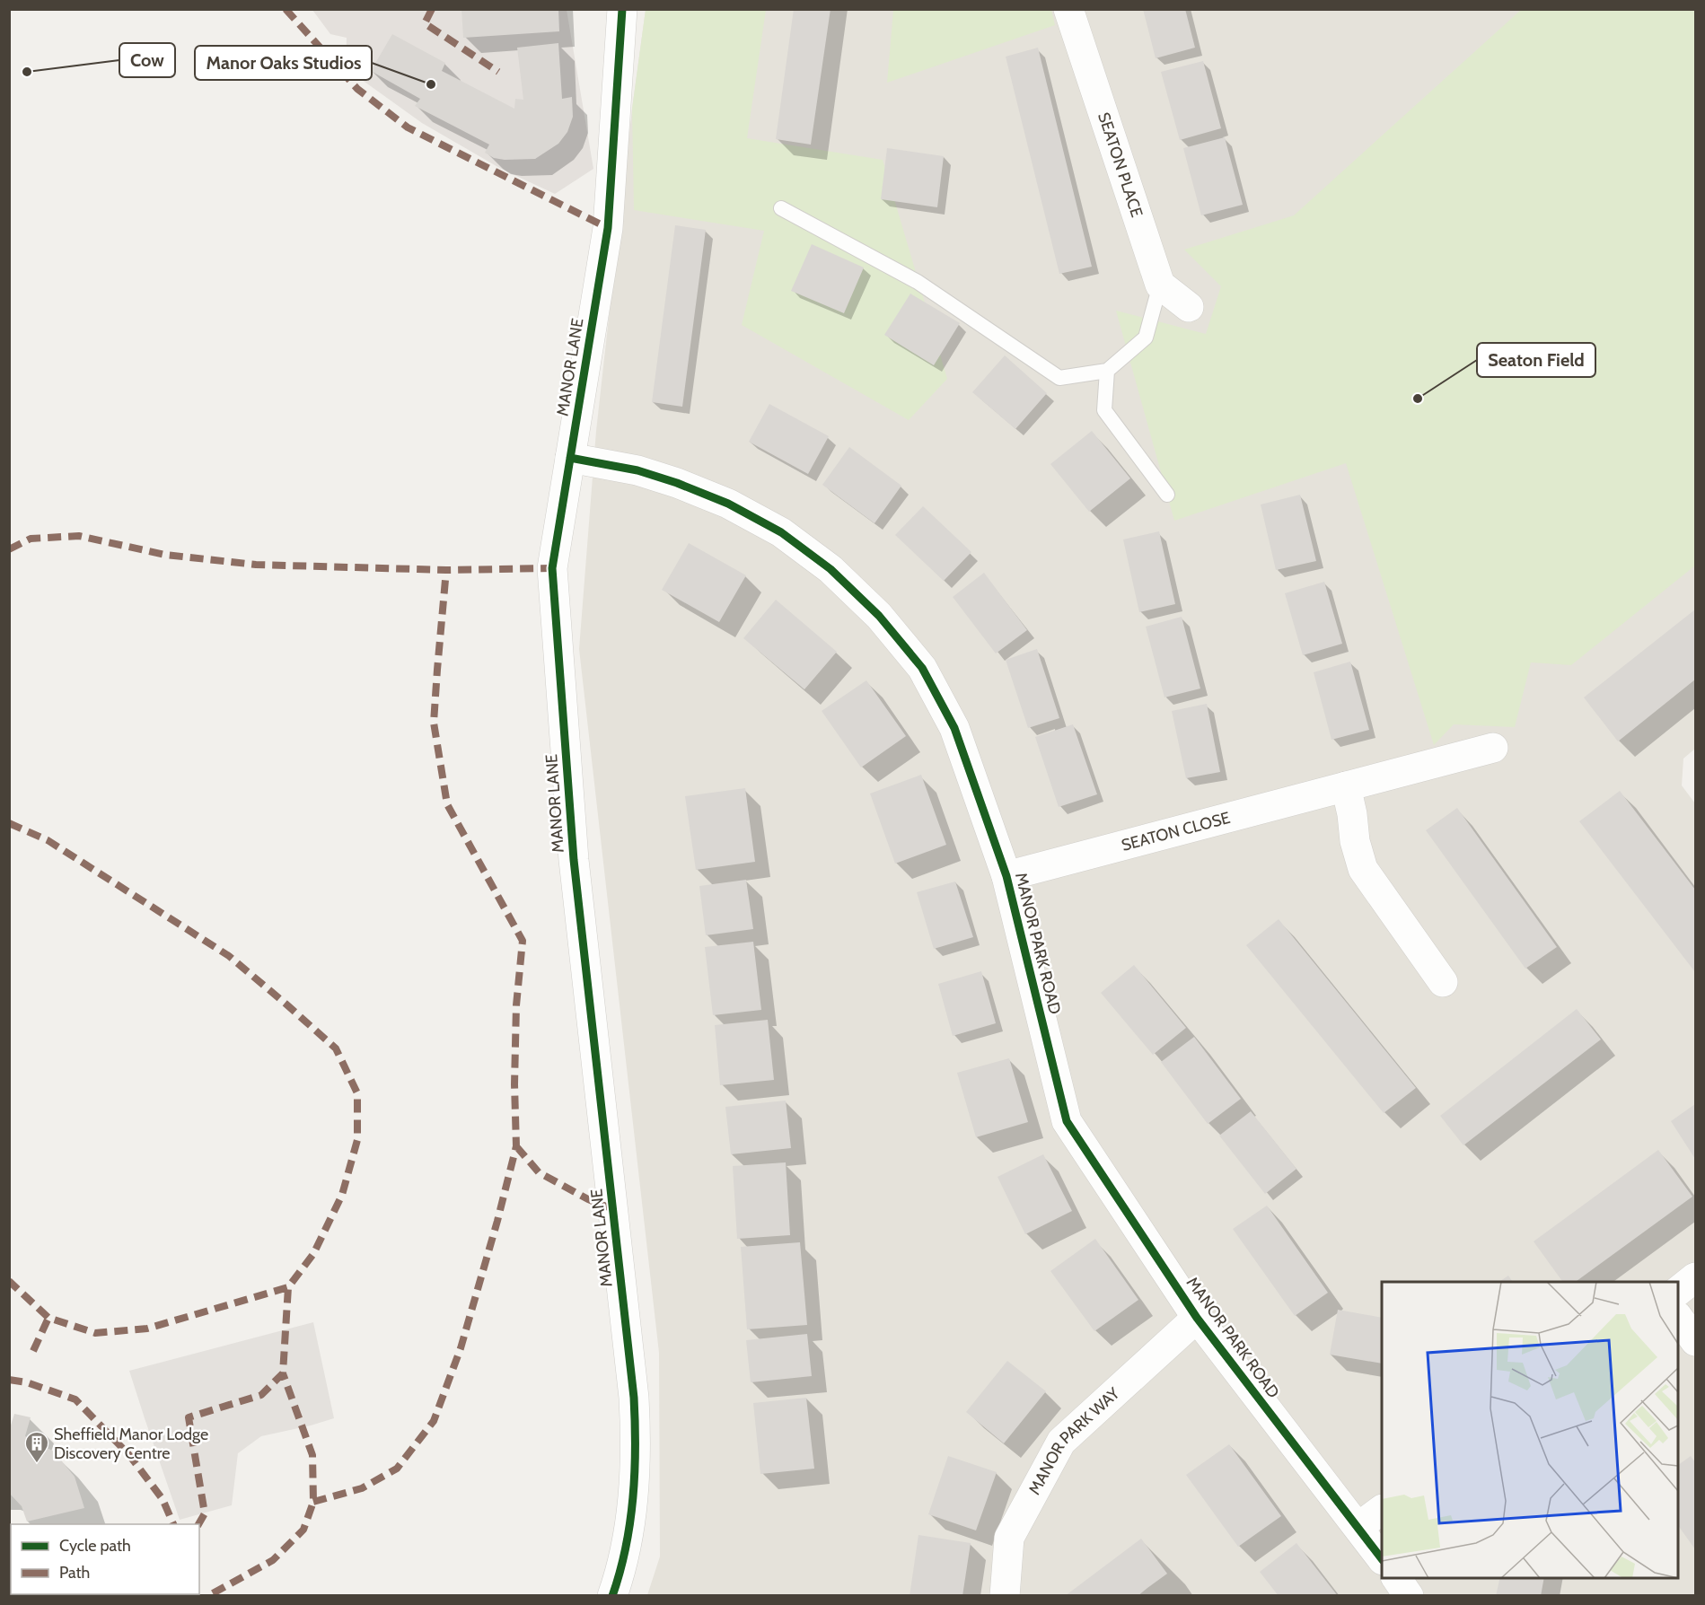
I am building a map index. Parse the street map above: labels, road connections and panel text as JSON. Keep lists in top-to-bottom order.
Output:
{
  "streets": {
    "street": [
      "SEATON PLACE",
      "MANOR LANE",
      "SEATON CLOSE",
      "MANOR PARK ROAD",
      "MANOR PARK WAY"
    ]
  },
  "crossings": [
    ["MANOR LANE", "MANOR PARK ROAD"],
    ["SEATON CLOSE", "MANOR PARK ROAD"],
    ["MANOR PARK ROAD", "MANOR PARK WAY"]
  ],
  "places": {
    "other": ["Cow", "Manor Oaks Studios", "Seaton Field"],
    "building": ["Sheffield Manor Lodge Discovery Centre"]
  },
  "legend": ["Cycle path", "Path"]
}
